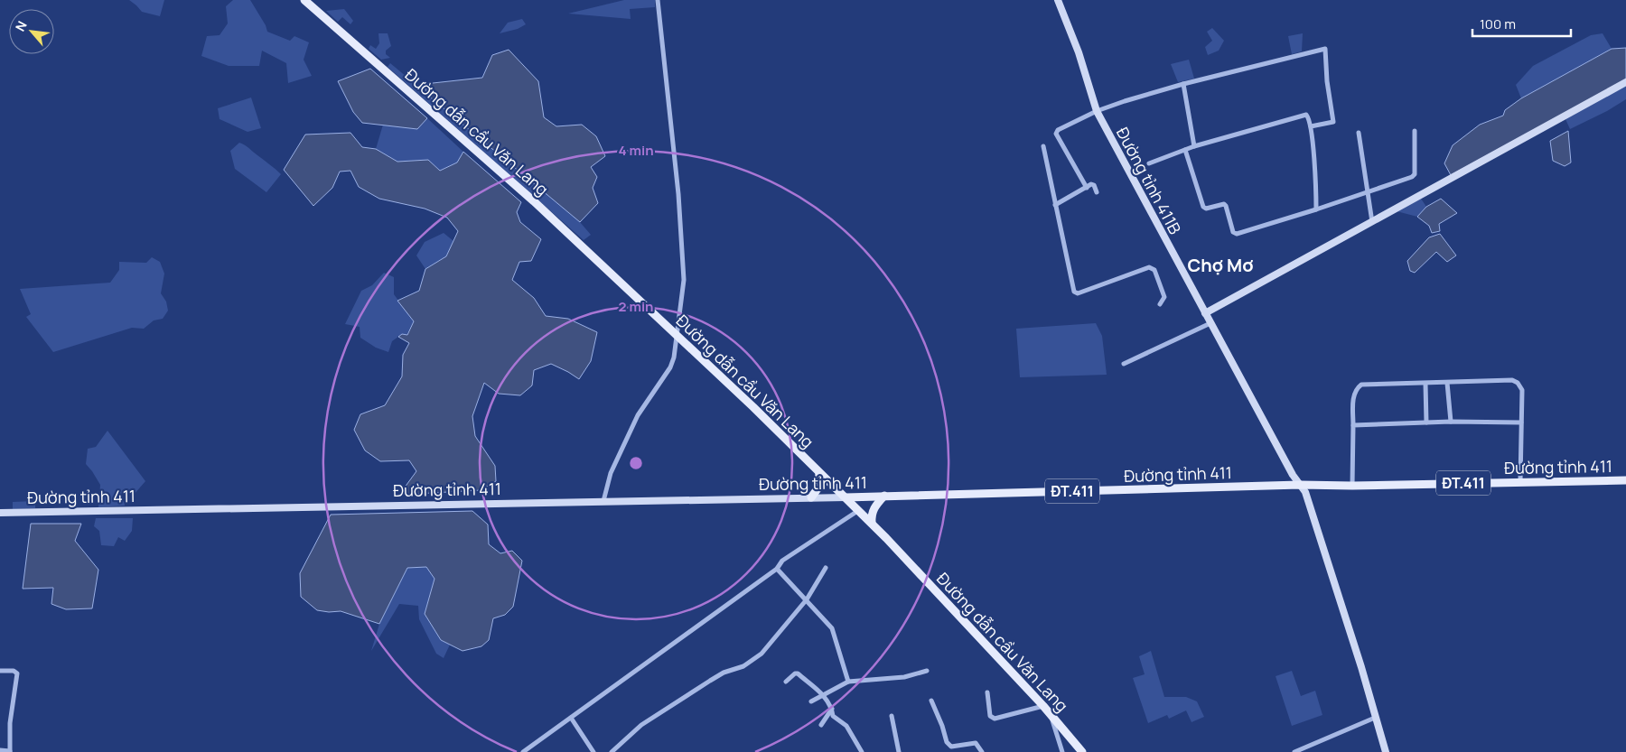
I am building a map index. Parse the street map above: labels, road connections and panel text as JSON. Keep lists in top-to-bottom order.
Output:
{
  "streets": {
    "main road": [
      "Đường dẫn cầu Văn Lang",
      "Đường tỉnh 411B",
      "Đường tỉnh 411",
      "ĐT.411"
    ]
  },
  "crossings": [
    ["Đường dẫn cầu Văn Lang", "Đường tỉnh 411"],
    ["Đường tỉnh 411B", "Đường tỉnh 411"]
  ],
  "districts": ["Chợ Mơ"],
  "scale_bar": "100 m",
  "north": "top left",
  "rings": ["4 min", "2 min"]
}
